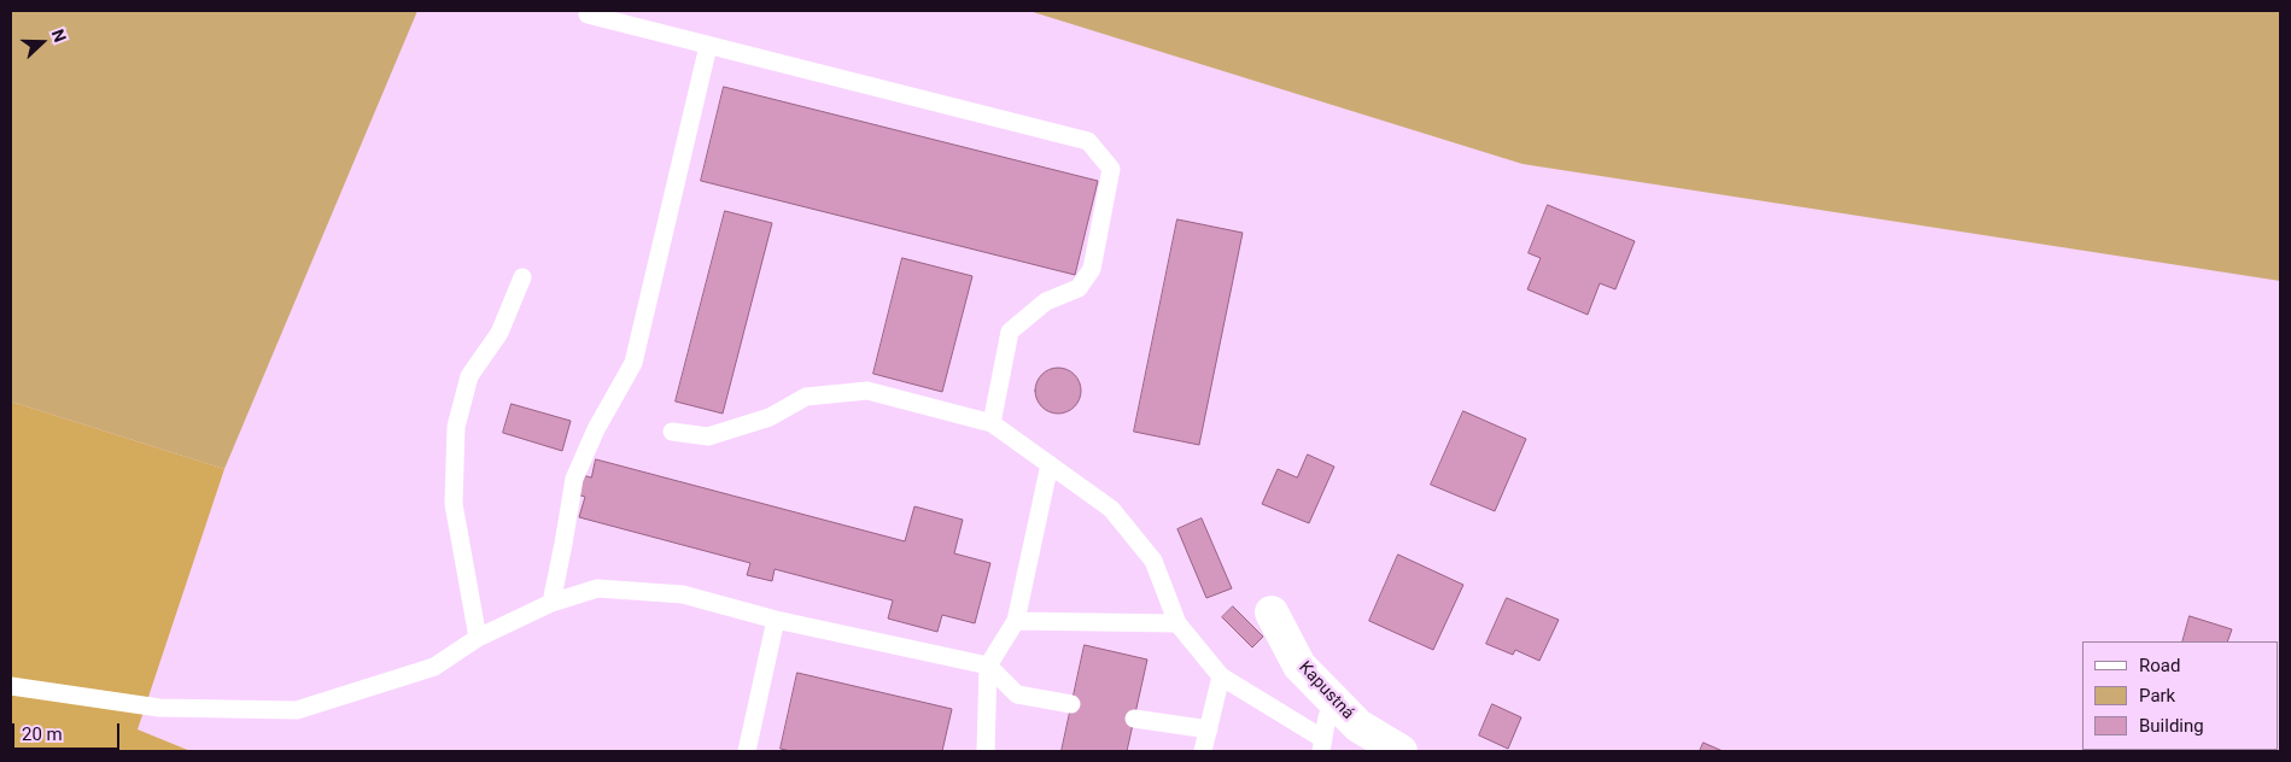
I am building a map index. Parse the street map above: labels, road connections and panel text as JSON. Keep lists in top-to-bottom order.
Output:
{
  "streets": {
    "street": ["Kapustná"]
  },
  "legend": ["Road", "Park", "Building"],
  "scale_bar": "20 m",
  "north": "right"
}
